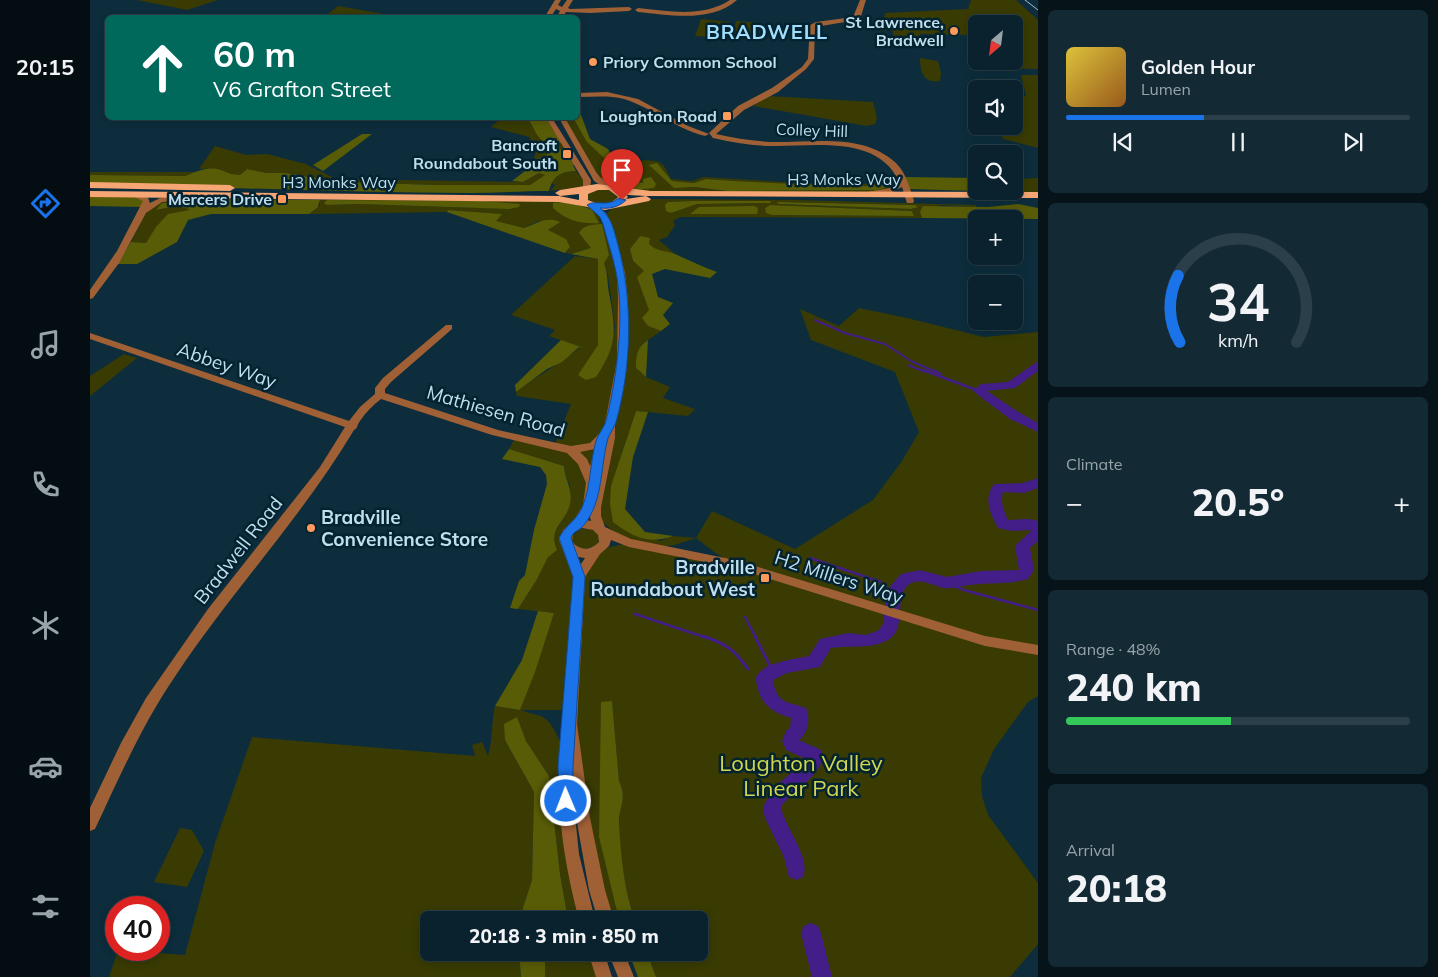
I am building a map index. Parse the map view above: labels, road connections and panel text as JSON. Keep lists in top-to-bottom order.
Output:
{
  "streets": {
    "main road": ["H3 Monks Way"],
    "street": [
      "Colley Hill",
      "Abbey Way",
      "Mathiesen Road",
      "Bradwell Road",
      "H2 Millers Way"
    ]
  },
  "crossings": [
    ["Colley Hill", "H3 Monks Way"],
    ["Abbey Way", "Bradwell Road"],
    ["Mathiesen Road", "Bradwell Road"]
  ],
  "districts": ["BRADWELL"],
  "parks": ["Loughton Valley Linear Park"],
  "places": {
    "other": ["St Lawrence, Bradwell", "Priory Common School", "Bradville Convenience Store"],
    "transit": [
      "Loughton Road",
      "Bancroft Roundabout South",
      "Mercers Drive",
      "Bradville Roundabout West"
    ]
  },
  "north": "bottom left",
  "page": {
    "tabs": "20:15",
    "map_buttons": ["+", "−"],
    "turn": ["60 m", "V6 Grafton Street"],
    "song": ["Golden Hour", "Lumen"],
    "tile": [
      "Climate",
      ["Range · 48%", "240 km"],
      ["Arrival", "20:18"]
    ],
    "heat": ["−", "20.5°", "+"],
    "limit": "40",
    "trip": "20:18 · 3 min · 850 m",
    "gauge": ["34", "km/h"]
  }
}
